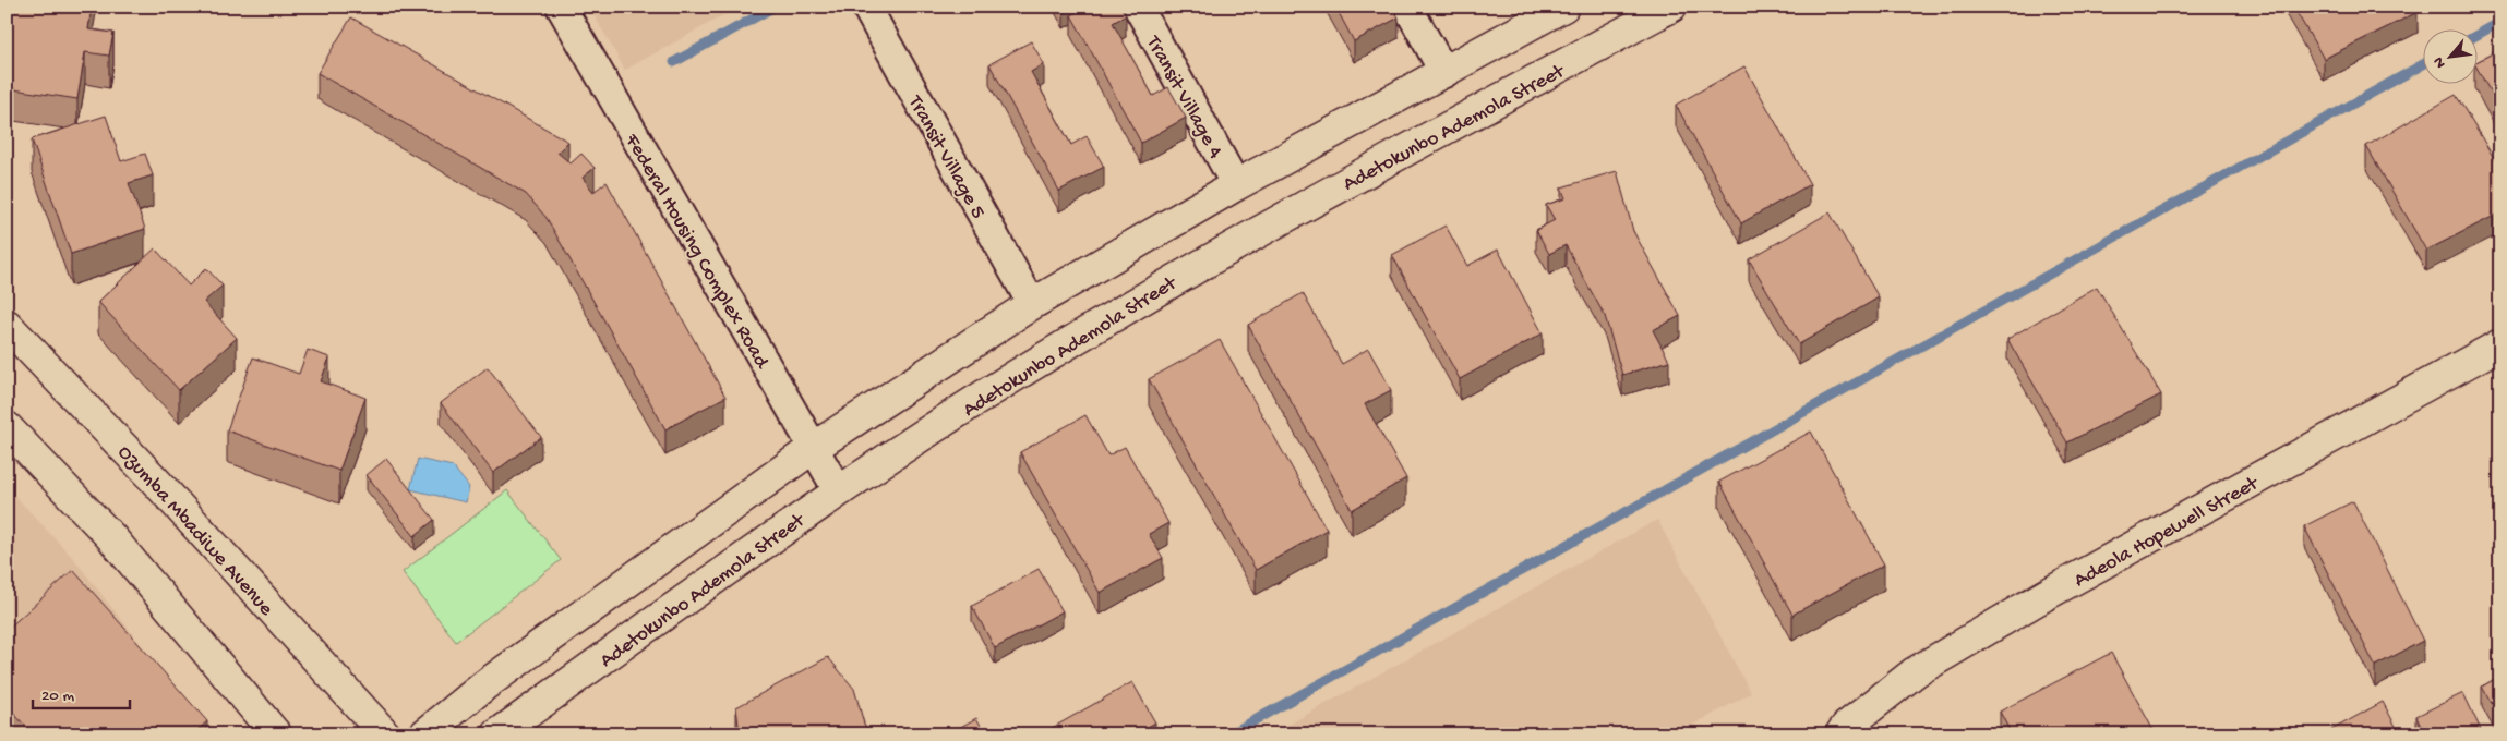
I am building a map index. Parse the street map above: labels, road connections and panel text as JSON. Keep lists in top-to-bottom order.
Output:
{
  "streets": {
    "main road": ["Adetokunbo Ademola Street", "Ozumba Mbadiwe Avenue", "Adeola Hopewell Street"],
    "street": ["Transit Village 4", "Transit Village 5", "Federal Housing Complex Road"]
  },
  "crossings": [
    ["Adetokunbo Ademola Street", "Federal Housing Complex Road"]
  ],
  "scale_bar": "20 m",
  "north": "bottom left"
}
